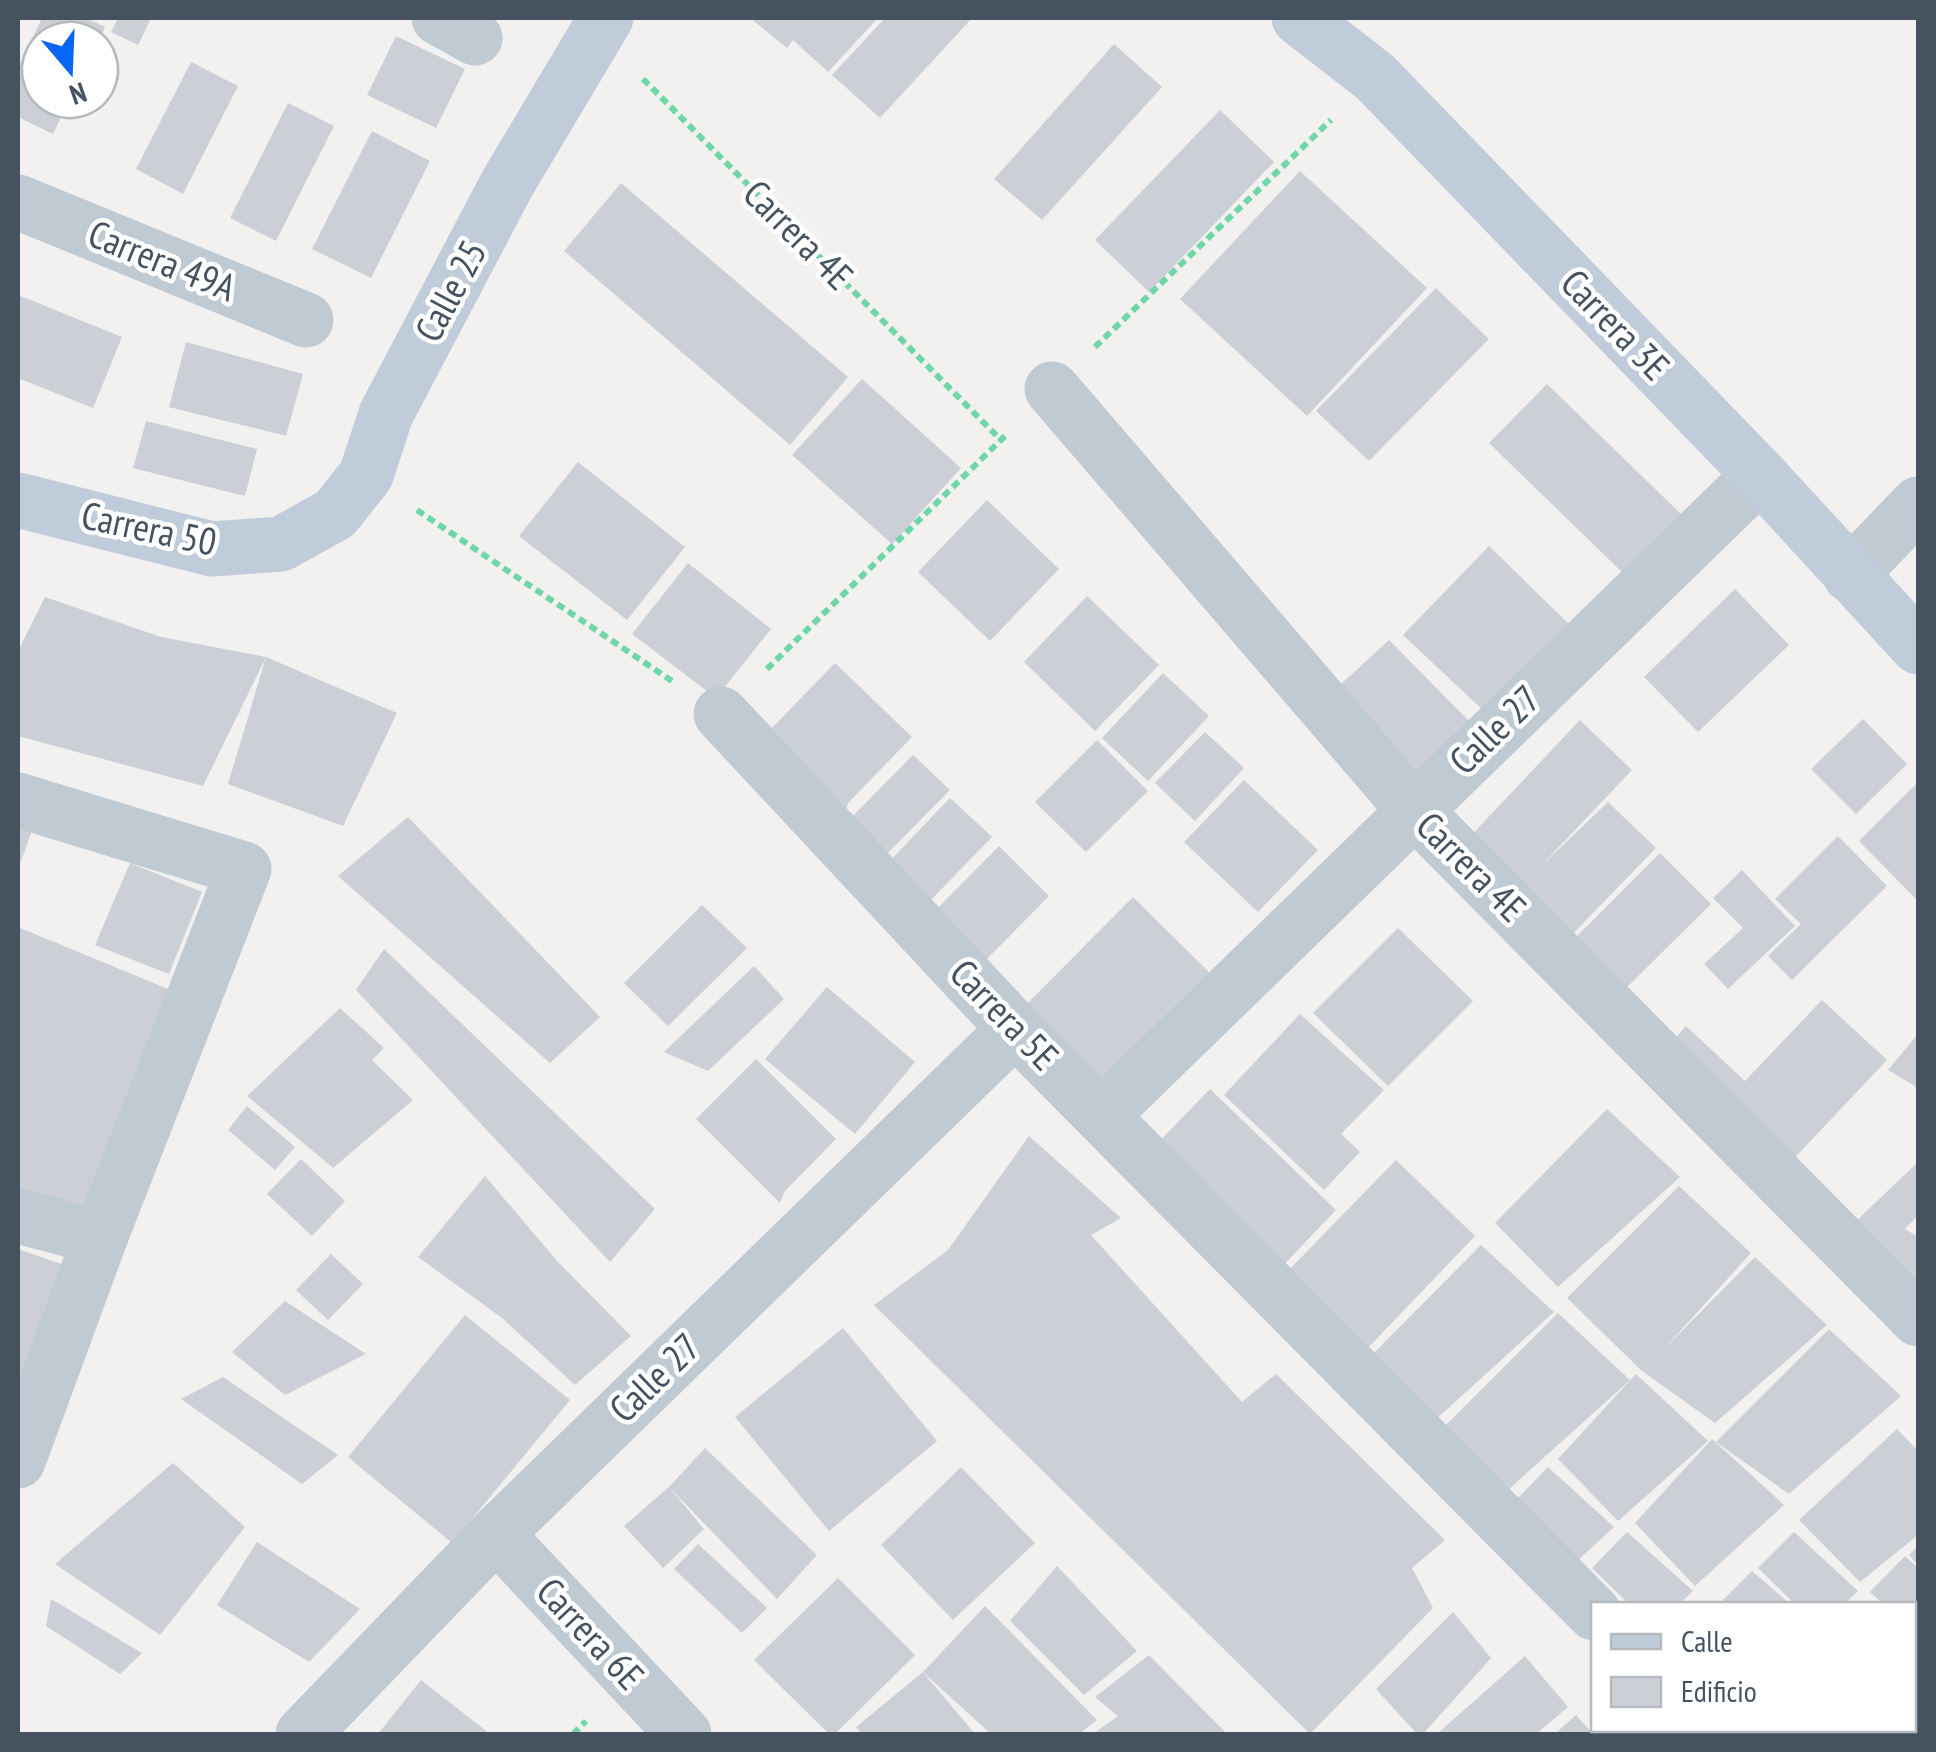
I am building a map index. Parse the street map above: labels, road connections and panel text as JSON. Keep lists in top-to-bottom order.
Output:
{
  "streets": {
    "main road": ["Calle 25", "Carrera 3E", "Carrera 50"],
    "street": [
      "Carrera 4E",
      "Carrera 49A",
      "Calle 27",
      "Carrera 5E",
      "Carrera 6E"
    ]
  },
  "crossings": [
    ["Carrera 4E", "Calle 25"],
    ["Carrera 4E", "Calle 27"],
    ["Calle 25", "Carrera 50"],
    ["Carrera 3E", "Calle 27"],
    ["Calle 27", "Carrera 5E"],
    ["Calle 27", "Carrera 6E"]
  ],
  "legend": ["Calle", "Edificio"],
  "north": "bottom"
}
